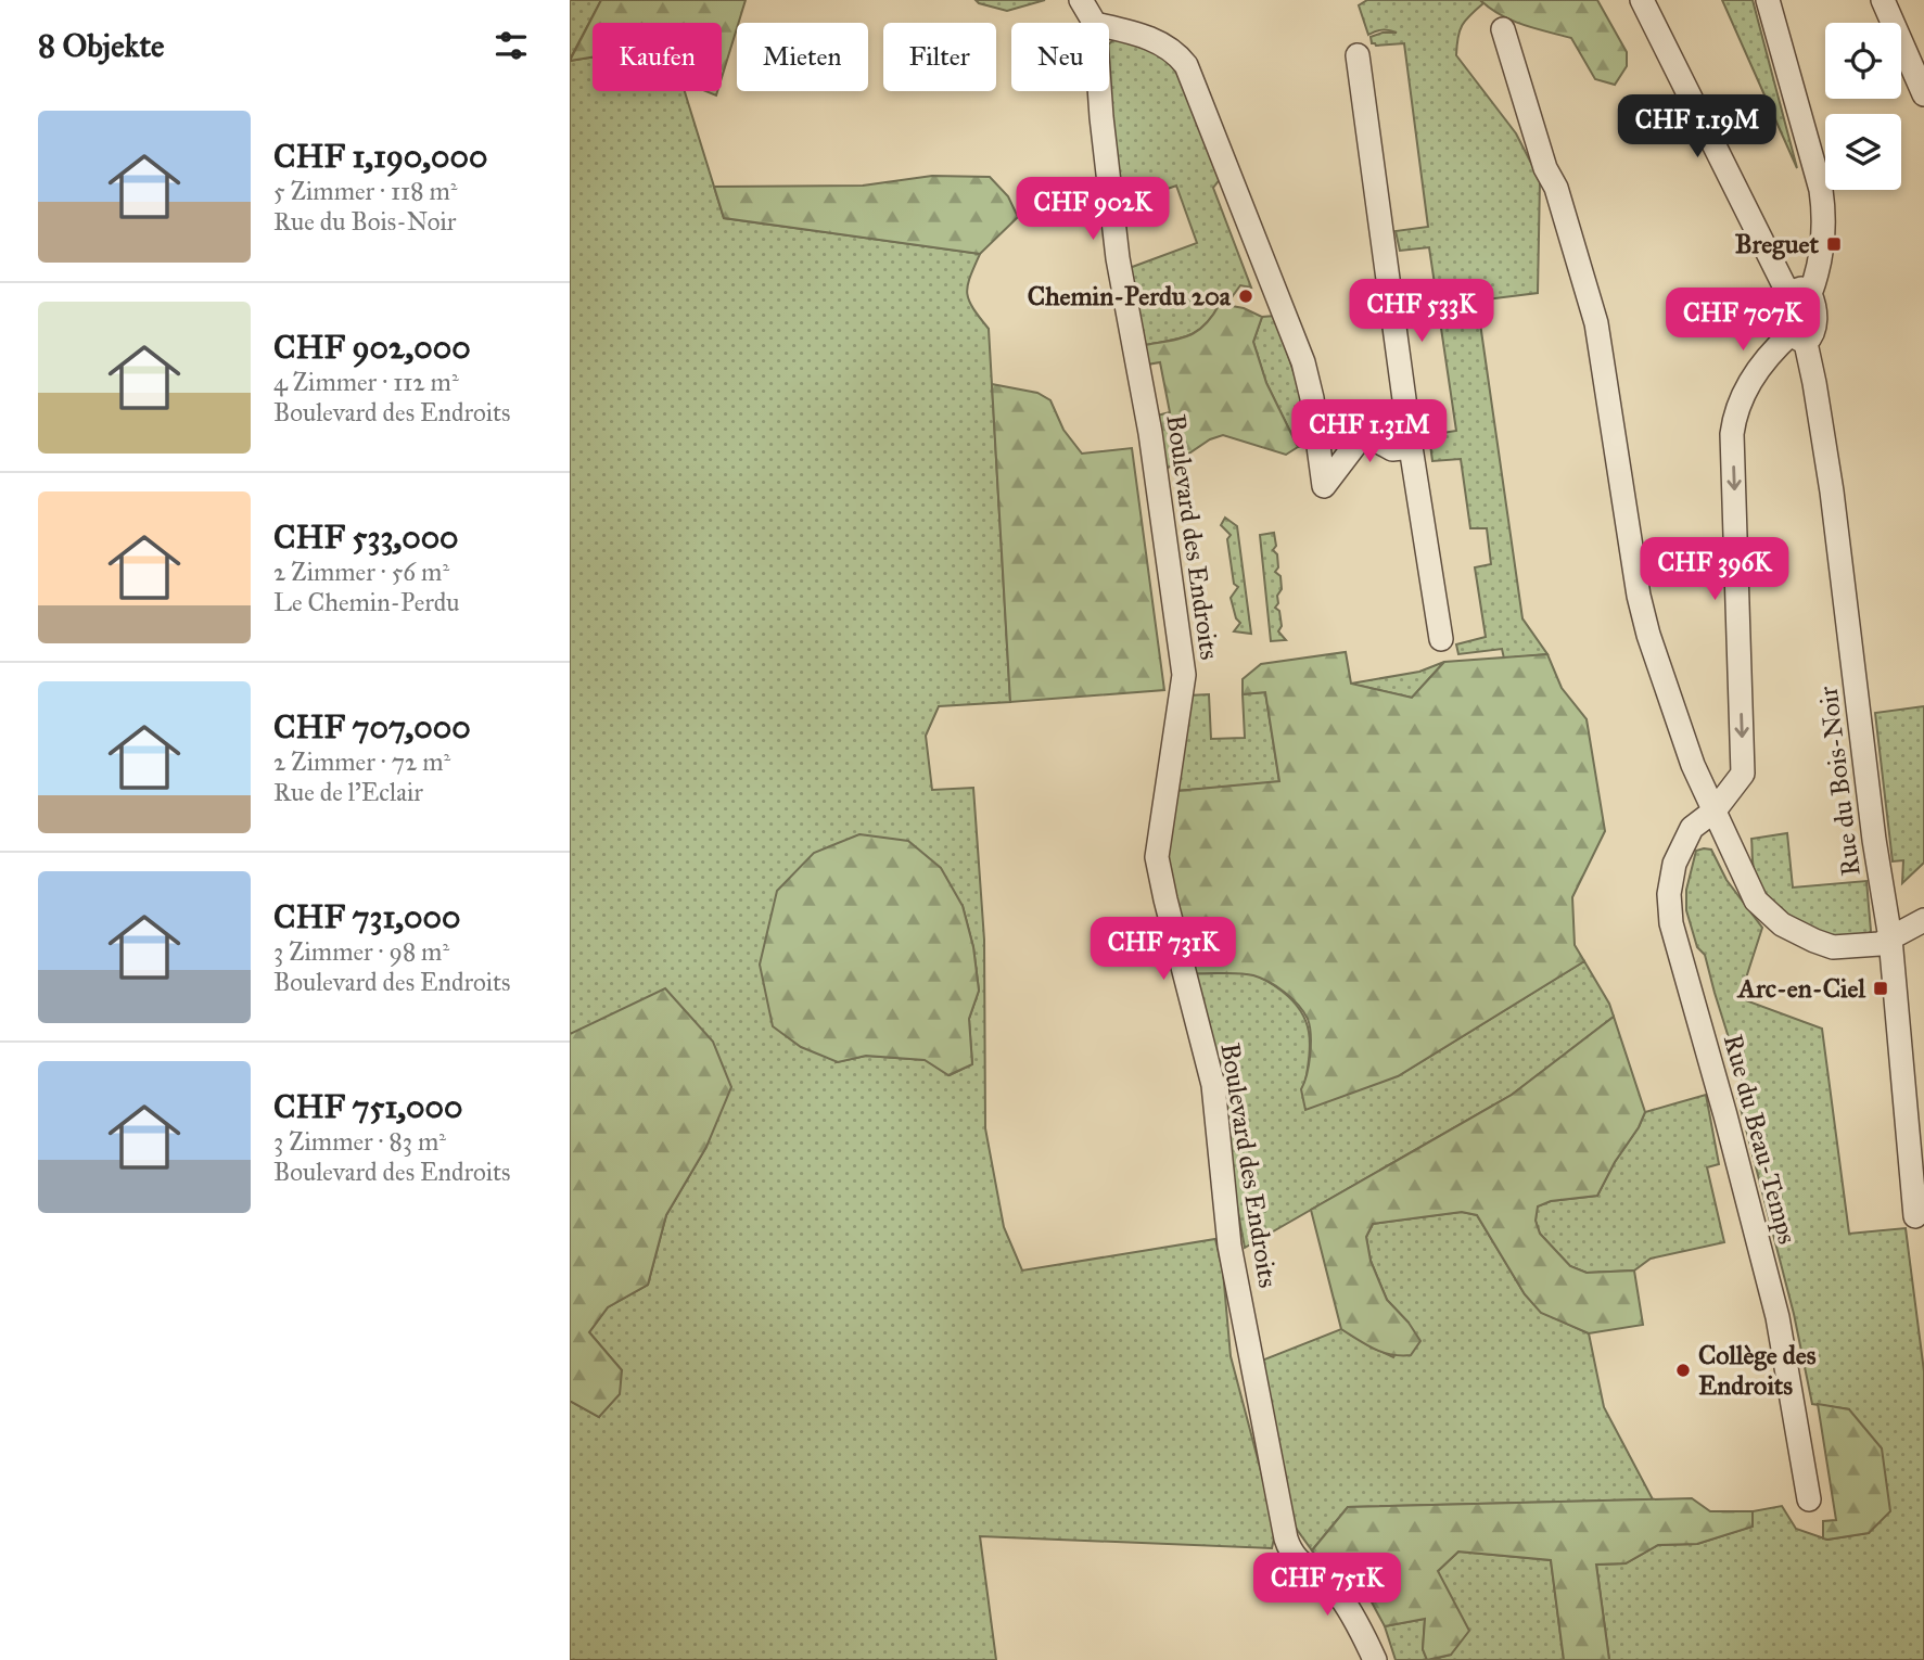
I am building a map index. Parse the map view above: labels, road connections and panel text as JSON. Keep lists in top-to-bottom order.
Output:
{
  "streets": {
    "street": ["Boulevard des Endroits", "Rue du Bois-Noir", "Rue du Beau-Temps"]
  },
  "crossings": [
    ["Rue du Bois-Noir", "Rue du Beau-Temps"]
  ],
  "places": {
    "transit": ["Breguet", "Arc-en-Ciel"],
    "other": ["Chemin-Perdu 20a", "Collège des Endroits"]
  },
  "page": {
    "heading": "8 Objekte",
    "chip": [
      "Kaufen",
      "Mieten",
      "Filter",
      "Neu"
    ],
    "list": [
      {
        "name": "CHF 1,190,000",
        "note": "5 Zimmer · 118 m² · Rue du Bois-Noir"
      },
      {
        "name": "CHF 902,000",
        "note": "4 Zimmer · 112 m² · Boulevard des Endroits"
      },
      {
        "name": "CHF 533,000",
        "note": "2 Zimmer · 56 m² · Le Chemin-Perdu"
      },
      {
        "name": "CHF 707,000",
        "note": "2 Zimmer · 72 m² · Rue de l'Eclair"
      },
      {
        "name": "CHF 731,000",
        "note": "3 Zimmer · 98 m² · Boulevard des Endroits"
      },
      {
        "name": "CHF 751,000",
        "note": "3 Zimmer · 83 m² · Boulevard des Endroits"
      }
    ],
    "price": [
      "CHF 1.19M",
      "CHF 902K",
      "CHF 533K",
      "CHF 707K",
      "CHF 1.31M",
      "CHF 396K",
      "CHF 731K",
      "CHF 751K"
    ]
  }
}
